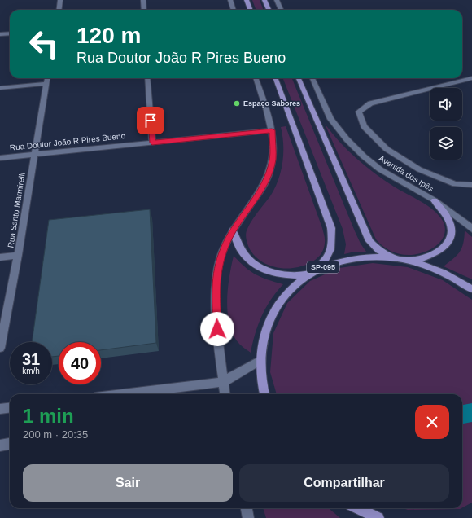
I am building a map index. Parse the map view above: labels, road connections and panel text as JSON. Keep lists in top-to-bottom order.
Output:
{
  "streets": {
    "main road": ["SP-095"],
    "street": ["Rua Doutor João R Pires Bueno", "Avenida dos Ipês", "Rua Santo Marmirelli"]
  },
  "crossings": [
    ["Rua Doutor João R Pires Bueno", "Rua Santo Marmirelli"]
  ],
  "places": ["Espaço Sabores"],
  "page": {
    "turn": ["120 m", "Rua Doutor João R Pires Bueno"],
    "speed": "31 km/h",
    "limit": "40",
    "heading": ["1 min", "200 m · 20:35"],
    "buttons": ["Sair", "Compartilhar"]
  }
}
